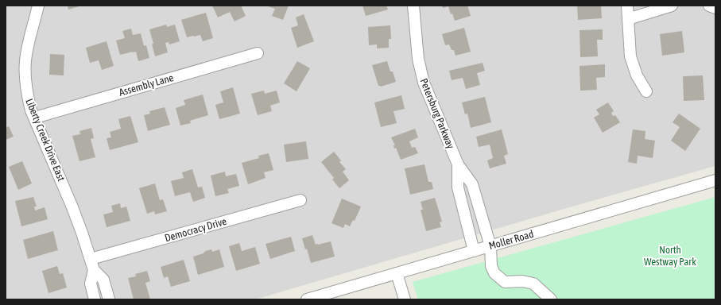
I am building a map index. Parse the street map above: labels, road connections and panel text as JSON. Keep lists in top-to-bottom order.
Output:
{
  "streets": {
    "street": [
      "Assembly Lane",
      "Petersburg Parkway",
      "Liberty Creek Drive East",
      "Democracy Drive",
      "Moller Road"
    ]
  },
  "crossings": [
    ["Assembly Lane", "Liberty Creek Drive East"],
    ["Petersburg Parkway", "Moller Road"],
    ["Liberty Creek Drive East", "Democracy Drive"]
  ],
  "parks": ["North Westway Park"]
}
